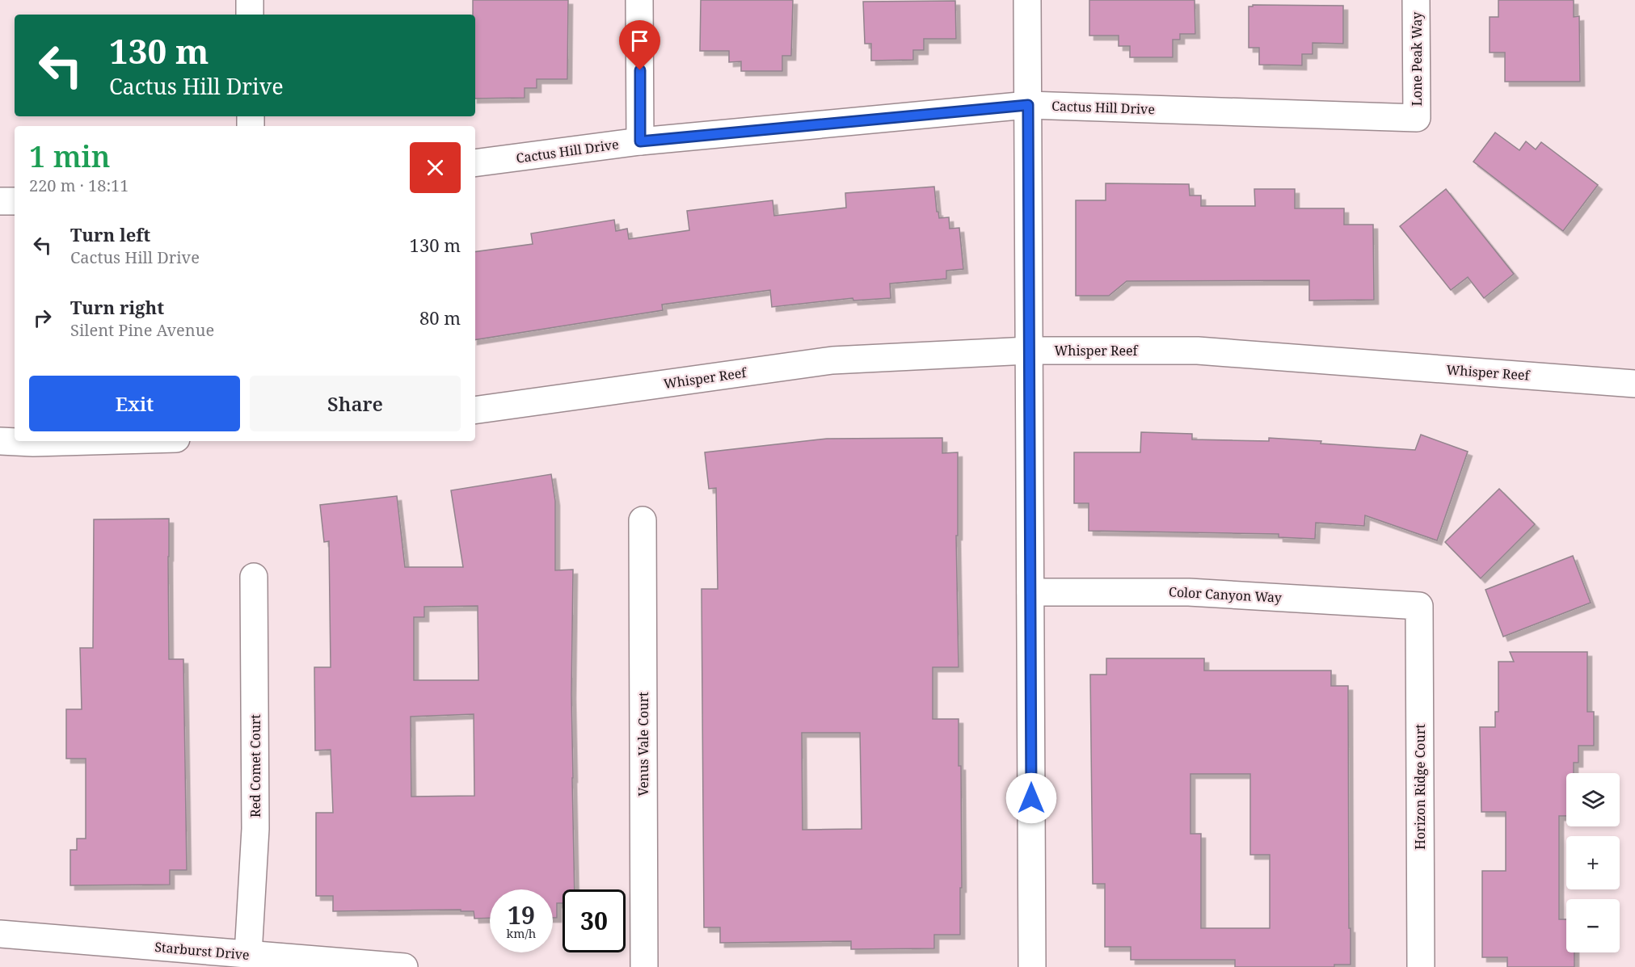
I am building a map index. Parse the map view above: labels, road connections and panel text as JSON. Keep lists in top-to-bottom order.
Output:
{
  "streets": {
    "street": [
      "Lone Peak Way",
      "Cactus Hill Drive",
      "Whisper Reef",
      "Color Canyon Way",
      "Venus Vale Court",
      "Red Comet Court",
      "Horizon Ridge Court",
      "Starburst Drive"
    ]
  },
  "crossings": [
    ["Lone Peak Way", "Cactus Hill Drive"],
    ["Color Canyon Way", "Horizon Ridge Court"],
    ["Red Comet Court", "Starburst Drive"]
  ],
  "page": {
    "turn": ["130 m", "Cactus Hill Drive"],
    "heading": ["1 min", "220 m · 18:11"],
    "list": [
      {
        "name": "Turn left",
        "note": "Cactus Hill Drive",
        "value": "130 m"
      },
      {
        "name": "Turn right",
        "note": "Silent Pine Avenue",
        "value": "80 m"
      }
    ],
    "buttons": ["Exit", "Share"],
    "map_buttons": ["+", "−"],
    "speed": "19 km/h",
    "limit": "30"
  }
}
